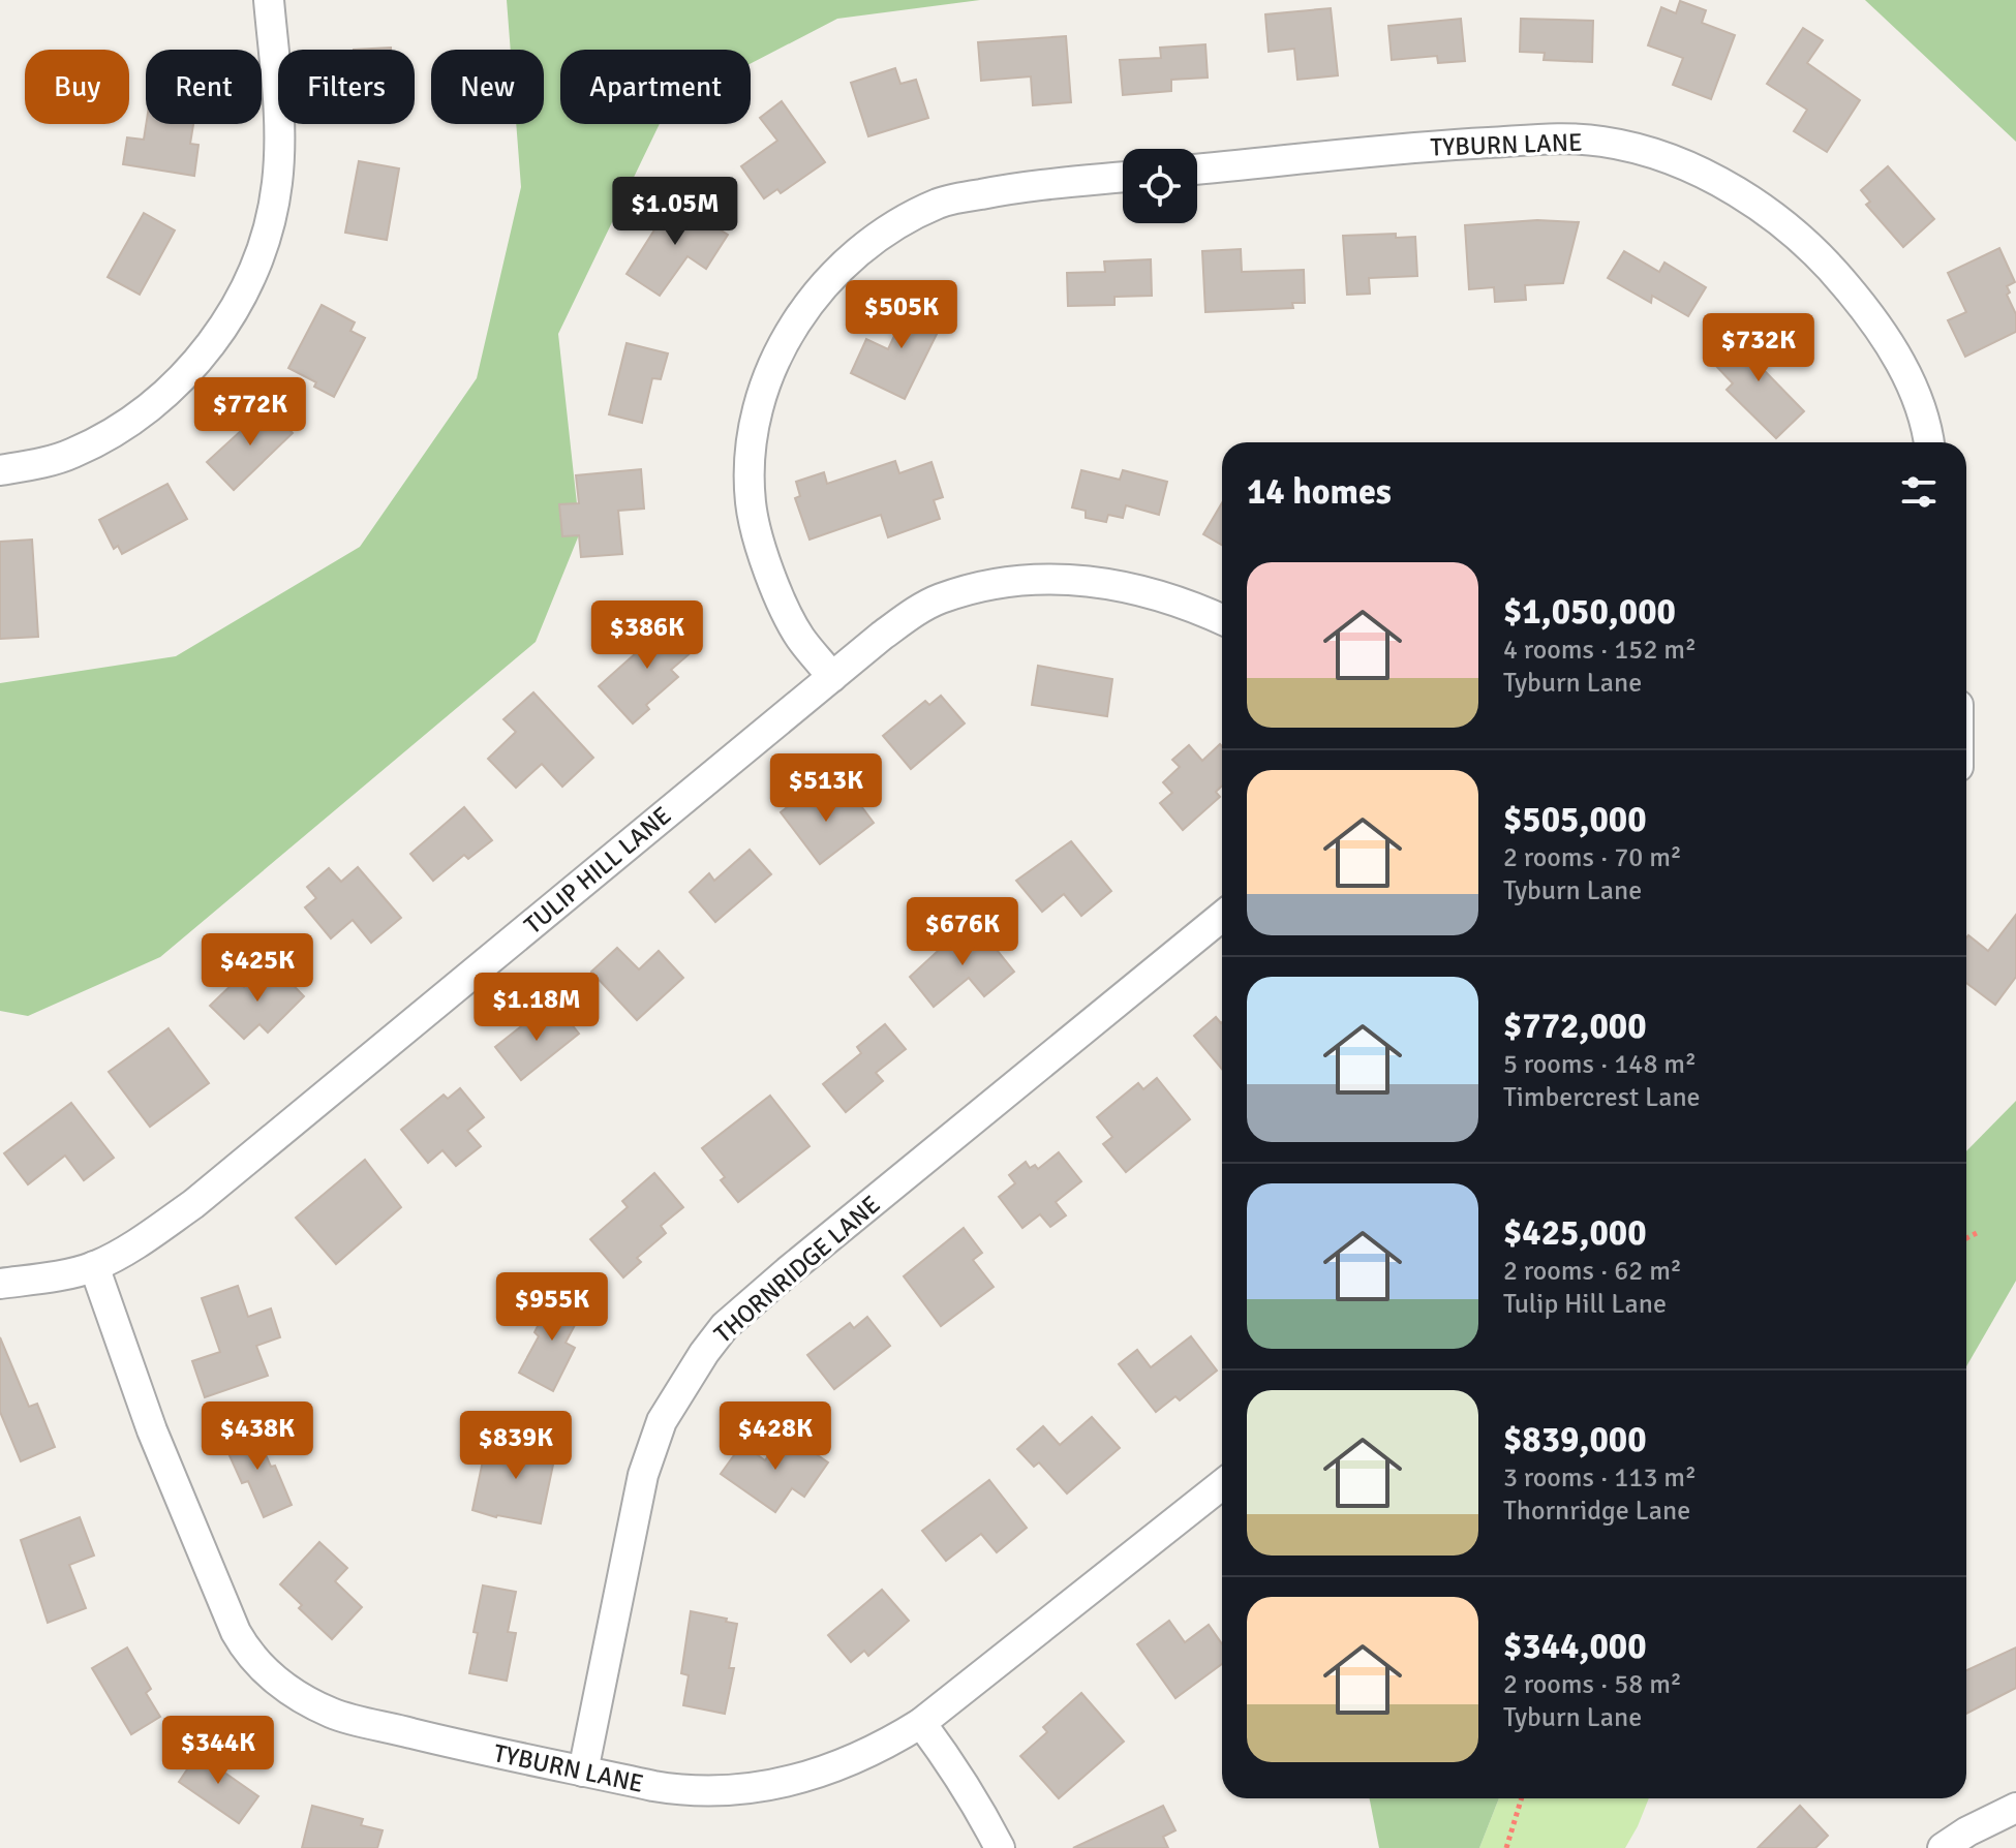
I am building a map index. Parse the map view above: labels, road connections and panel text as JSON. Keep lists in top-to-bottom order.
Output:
{
  "streets": {
    "street": ["TYBURN LANE", "TULIP HILL LANE", "THORNRIDGE LANE"]
  },
  "crossings": [
    ["TYBURN LANE", "TULIP HILL LANE"],
    ["TYBURN LANE", "THORNRIDGE LANE"]
  ],
  "page": {
    "chip": [
      "Buy",
      "Rent",
      "Filters",
      "New",
      "Apartment"
    ],
    "price": [
      "$1.05M",
      "$505K",
      "$732K",
      "$772K",
      "$386K",
      "$513K",
      "$676K",
      "$425K",
      "$1.18M",
      "$955K",
      "$438K",
      "$428K",
      "$839K",
      "$344K"
    ],
    "heading": "14 homes",
    "list": [
      {
        "name": "$1,050,000",
        "note": "4 rooms · 152 m² · Tyburn Lane"
      },
      {
        "name": "$505,000",
        "note": "2 rooms · 70 m² · Tyburn Lane"
      },
      {
        "name": "$772,000",
        "note": "5 rooms · 148 m² · Timbercrest Lane"
      },
      {
        "name": "$425,000",
        "note": "2 rooms · 62 m² · Tulip Hill Lane"
      },
      {
        "name": "$839,000",
        "note": "3 rooms · 113 m² · Thornridge Lane"
      },
      {
        "name": "$344,000",
        "note": "2 rooms · 58 m² · Tyburn Lane"
      }
    ]
  }
}
